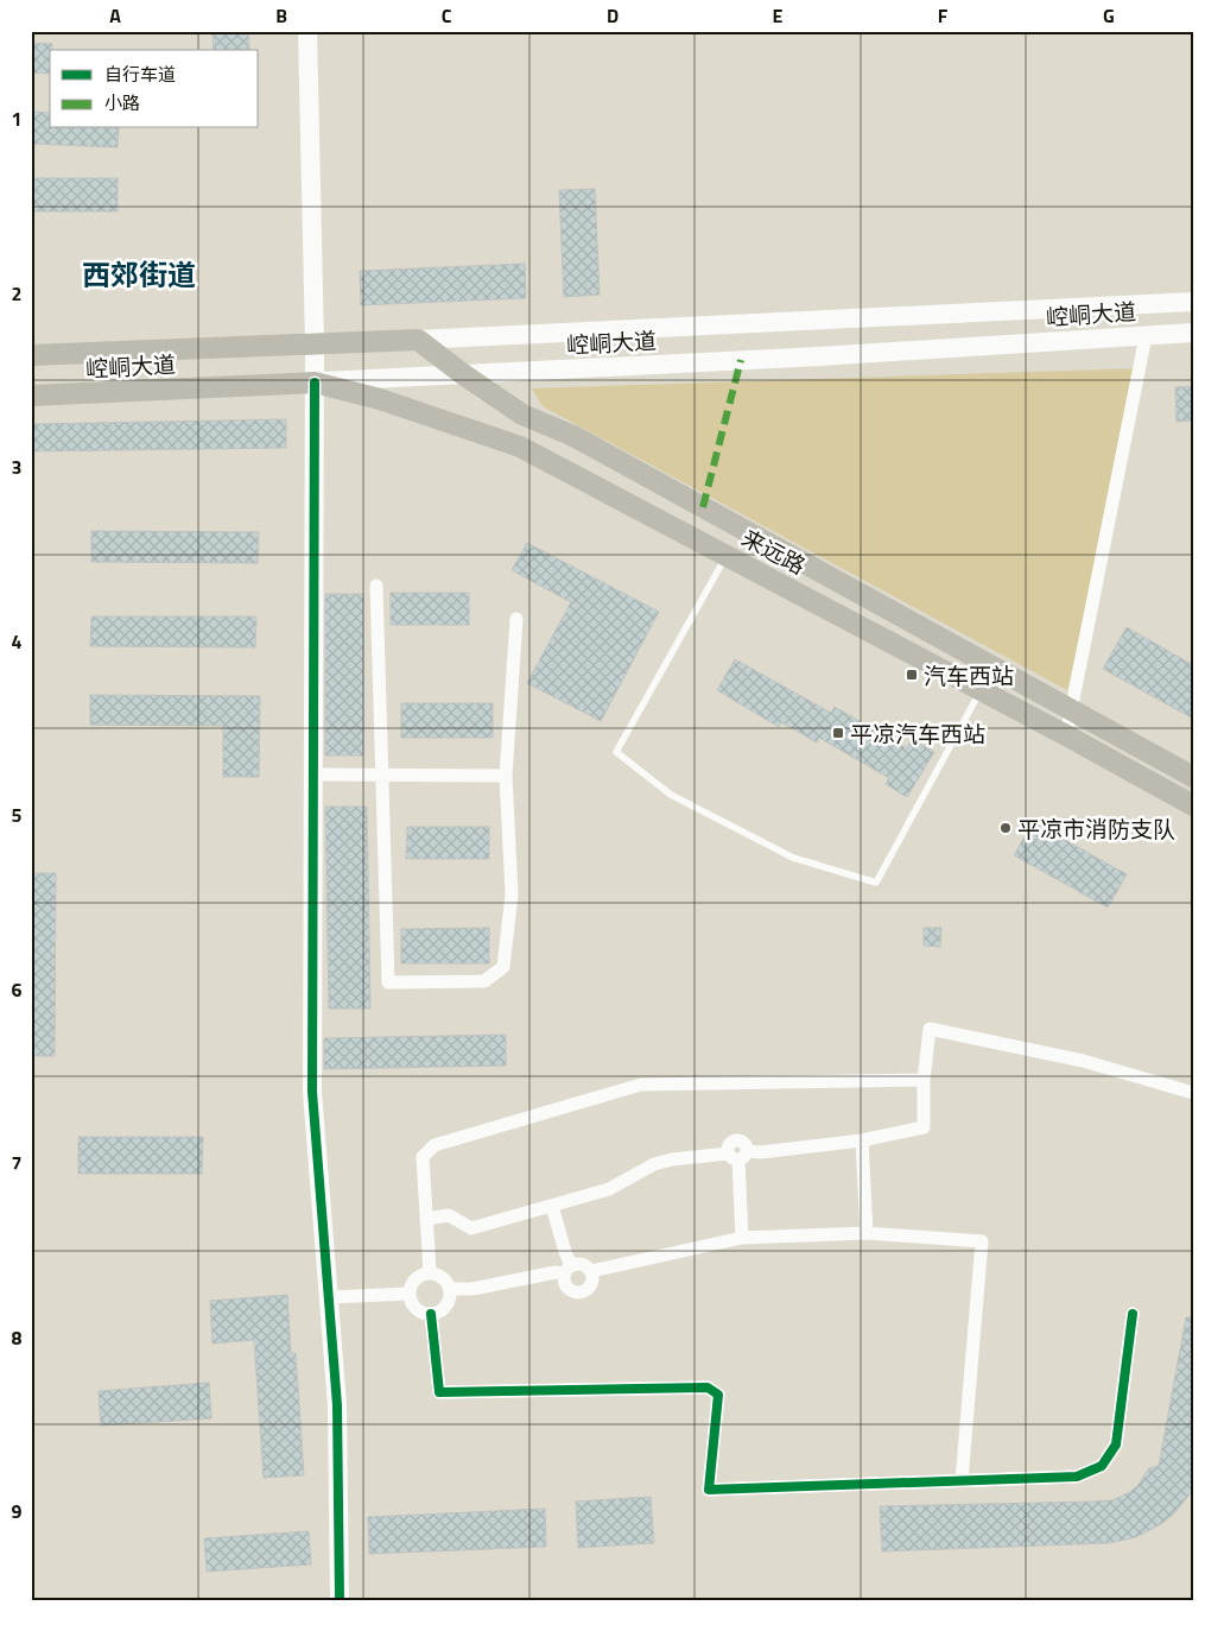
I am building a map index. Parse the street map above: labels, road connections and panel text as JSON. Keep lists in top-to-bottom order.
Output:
{
  "streets": {
    "main road": ["崆峒大道", "来远路"]
  },
  "crossings": [
    ["崆峒大道", "来远路"]
  ],
  "districts": ["西郊街道"],
  "places": {
    "transit": ["汽车西站", "平凉汽车西站"],
    "other": ["平凉市消防支队"]
  },
  "legend": ["自行车道", "小路"],
  "grid": {
    "columns": [
      "A",
      "B",
      "C",
      "D",
      "E",
      "F",
      "G"
    ],
    "rows": [
      "1",
      "2",
      "3",
      "4",
      "5",
      "6",
      "7",
      "8",
      "9"
    ]
  }
}
